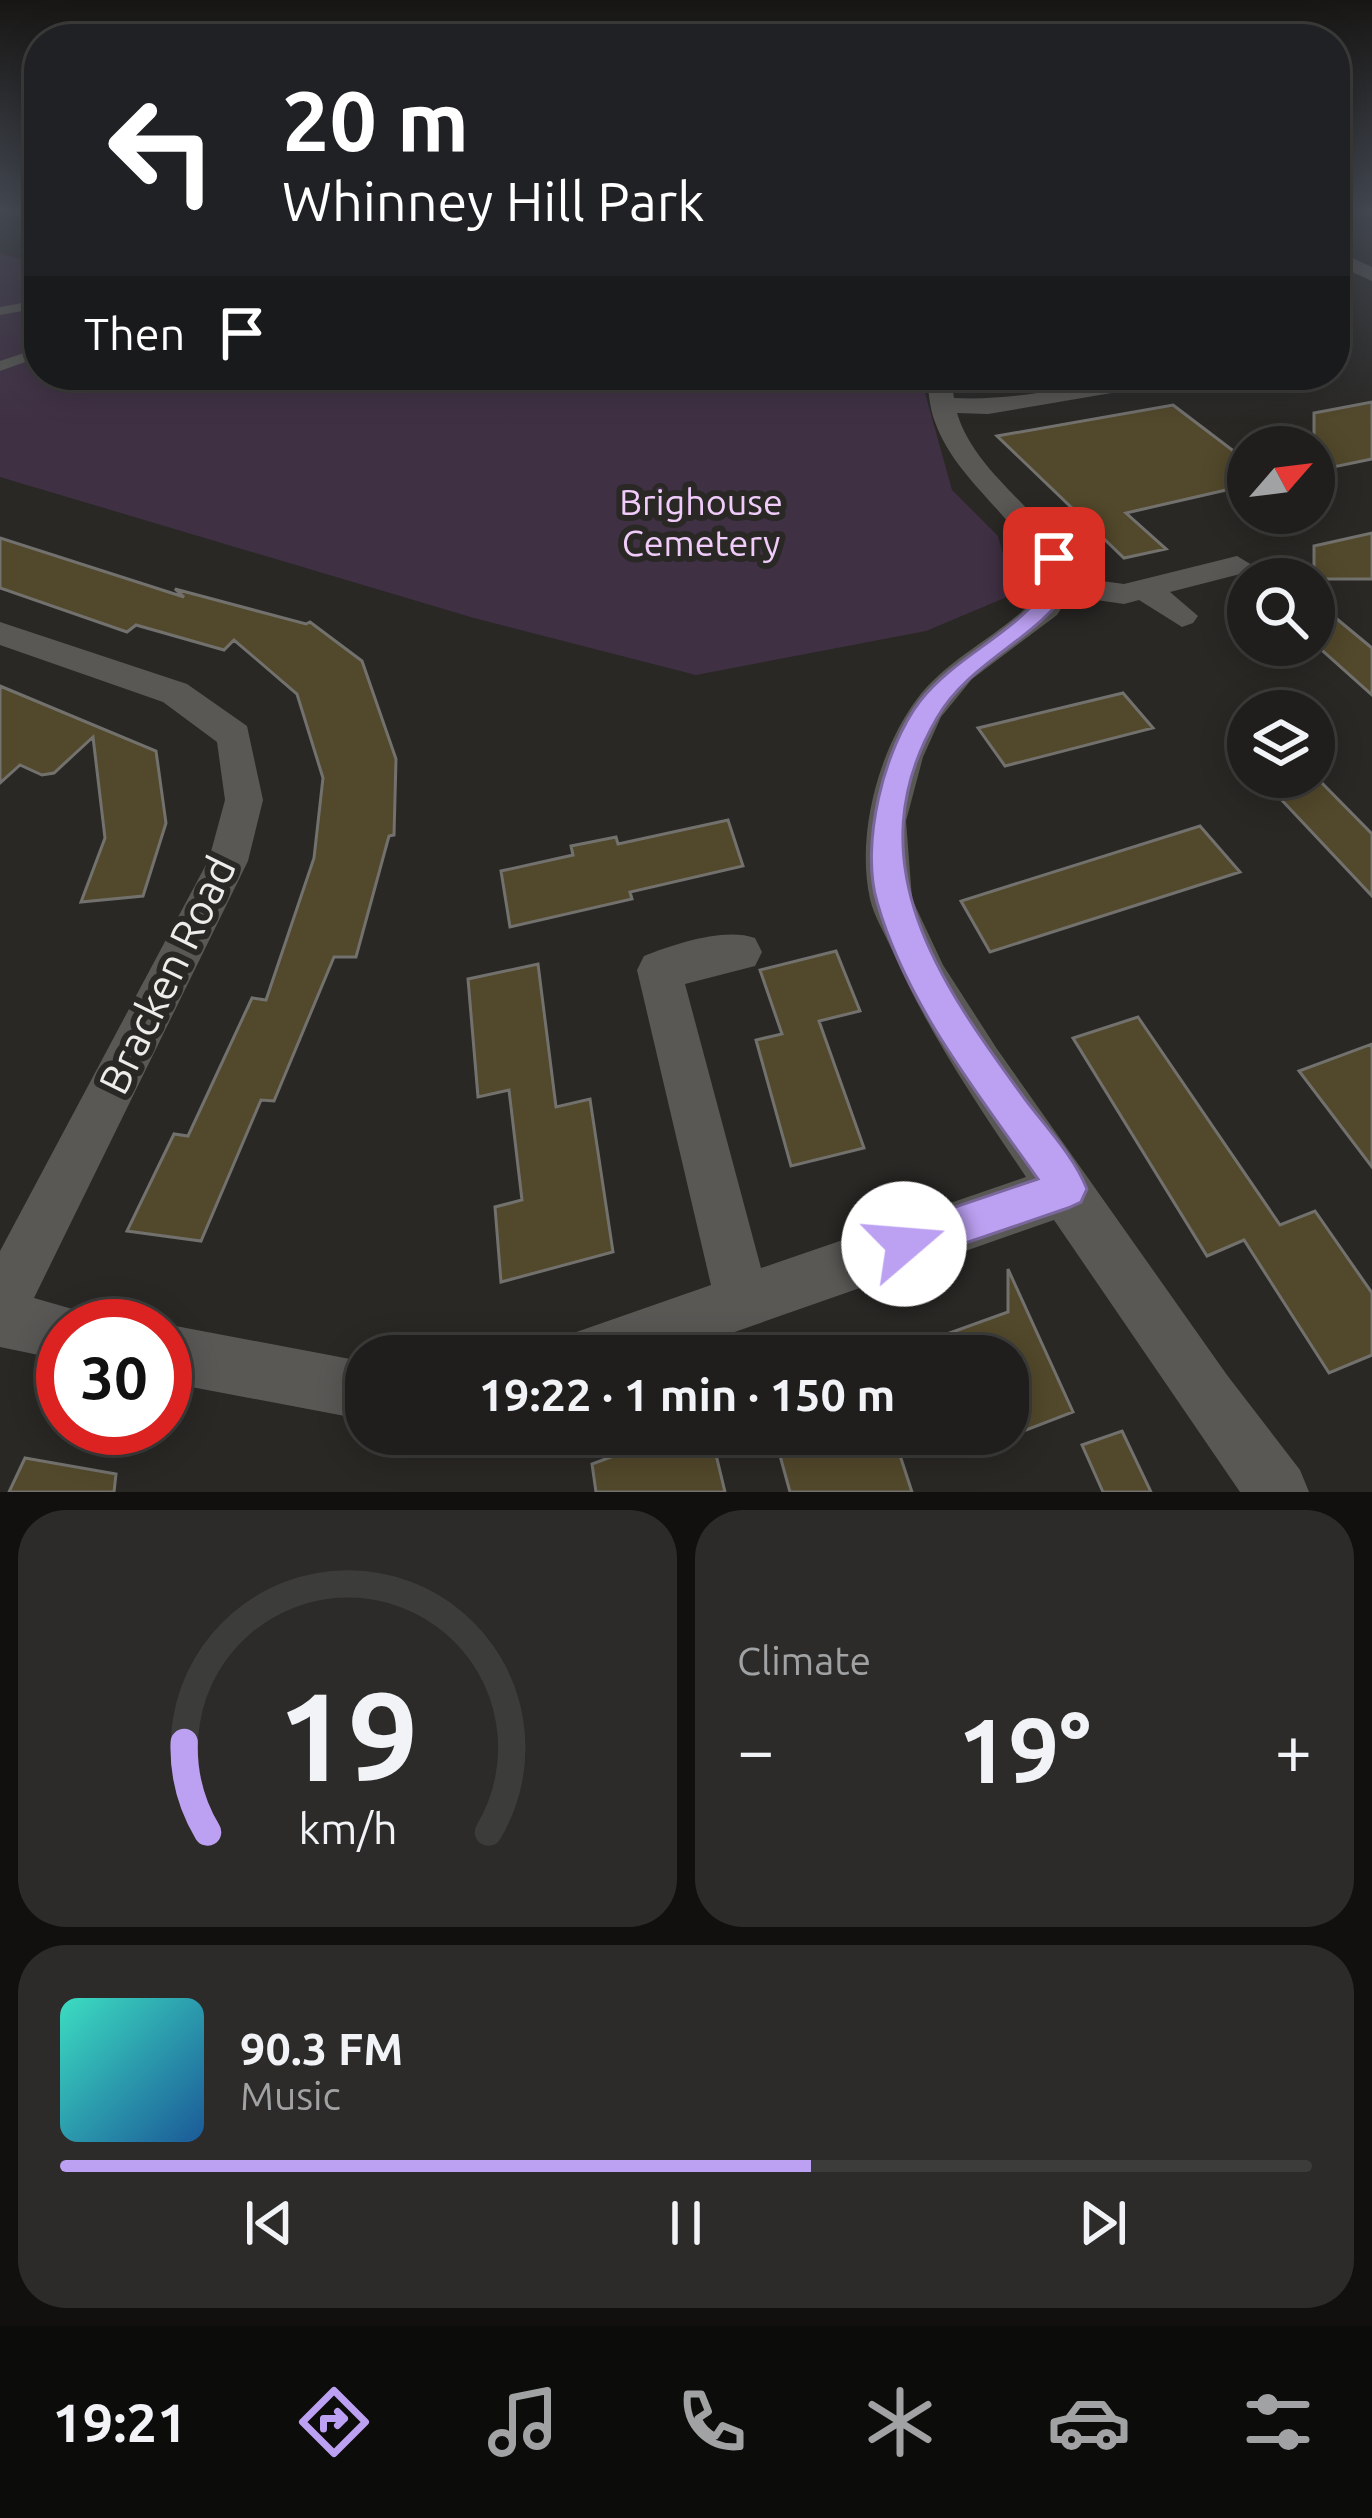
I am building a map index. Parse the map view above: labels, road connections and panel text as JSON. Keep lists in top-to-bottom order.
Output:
{
  "streets": {
    "street": ["Bracken Road"]
  },
  "parks": ["Brighouse Cemetery"],
  "north": "top right",
  "page": {
    "turn": ["20 m", "Whinney Hill Park"],
    "then": "Then",
    "limit": "30",
    "trip": "19:22 · 1 min · 150 m",
    "tile": "Climate",
    "heat": ["−", "19°", "+"],
    "song": ["90.3 FM", "Music"],
    "tabs": "19:21",
    "gauge": ["19", "km/h"]
  }
}
